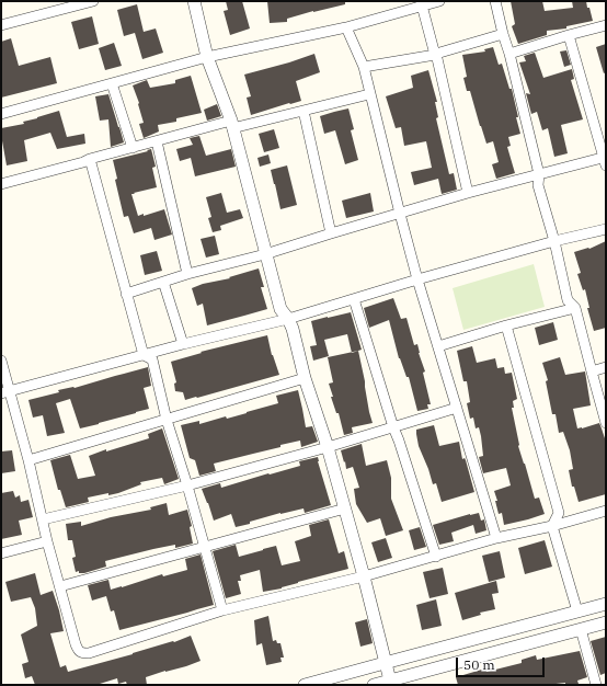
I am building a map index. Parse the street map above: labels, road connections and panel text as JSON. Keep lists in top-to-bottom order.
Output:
{
  "scale_bar": "50 m"
}
